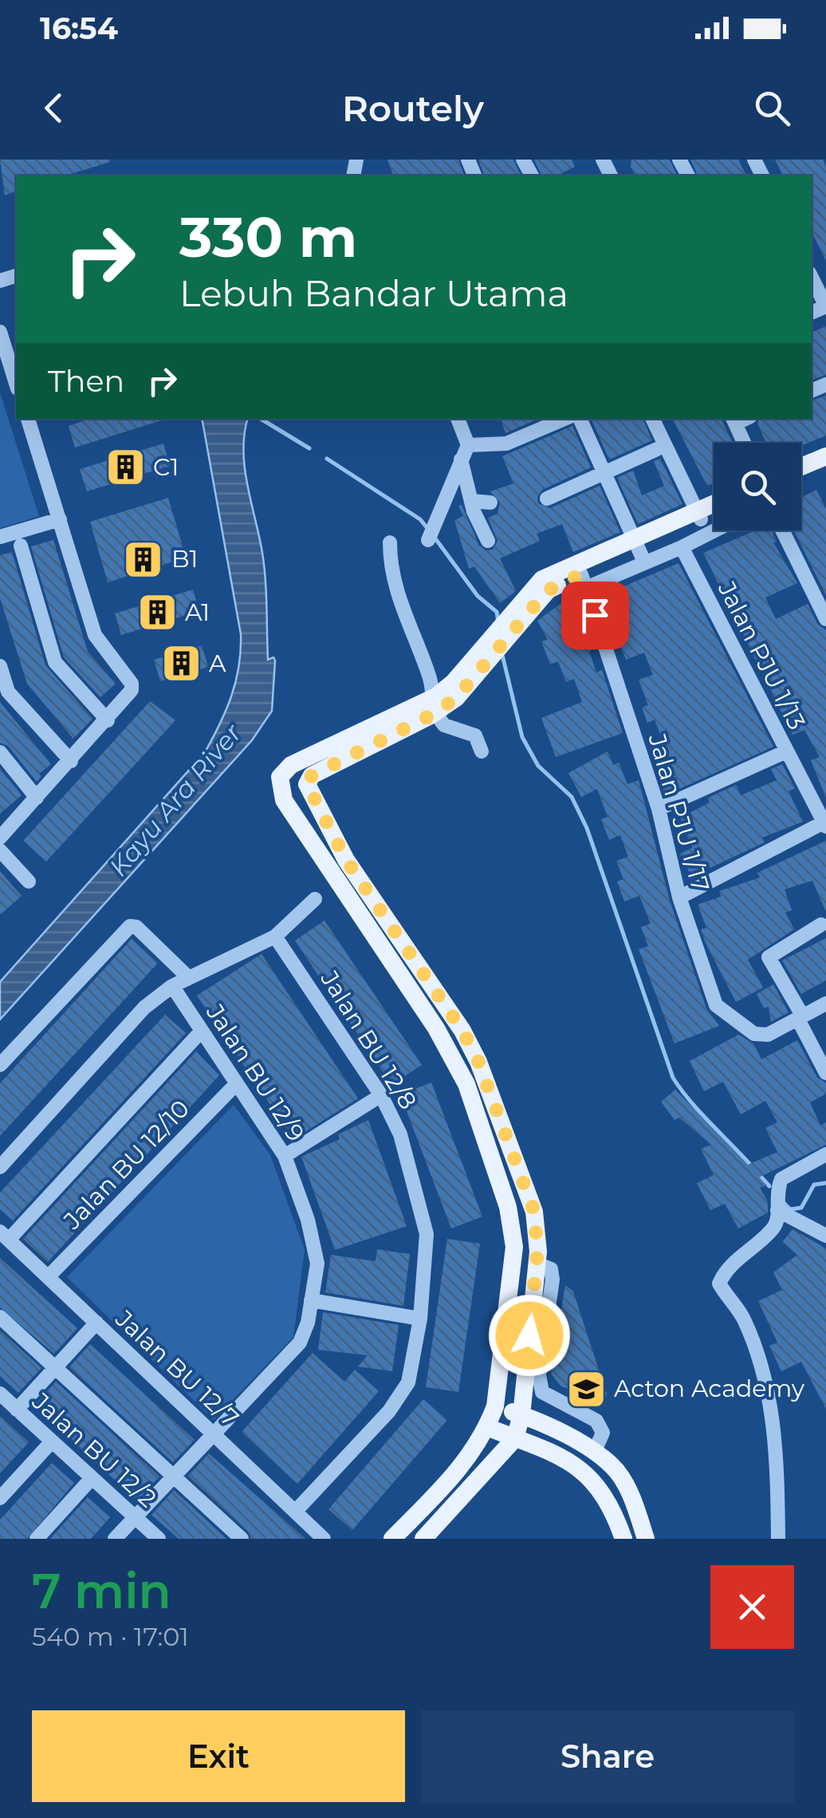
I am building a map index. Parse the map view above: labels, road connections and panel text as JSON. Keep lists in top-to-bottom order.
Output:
{
  "streets": {
    "street": [
      "Jalan PJU 1/13",
      "Jalan PJU 1/17",
      "Jalan BU 12/8",
      "Jalan BU 12/9",
      "Jalan BU 12/10",
      "Jalan BU 12/7",
      "Jalan BU 12/2"
    ]
  },
  "crossings": [
    ["Jalan BU 12/8", "Jalan BU 12/7"],
    ["Jalan BU 12/9", "Jalan BU 12/10"],
    ["Jalan BU 12/9", "Jalan BU 12/7"],
    ["Jalan BU 12/9", "Jalan BU 12/2"],
    ["Jalan BU 12/10", "Jalan BU 12/7"]
  ],
  "water": ["Kayu Ara River"],
  "places": {
    "building": [
      "C1",
      "B1",
      "A1",
      "A"
    ],
    "school or university": ["Acton Academy"]
  },
  "page": {
    "status": "16:54",
    "header": "Routely",
    "turn": ["330 m", "Lebuh Bandar Utama"],
    "then": "Then",
    "heading": ["7 min", "540 m · 17:01"],
    "buttons": ["Exit", "Share"]
  }
}
